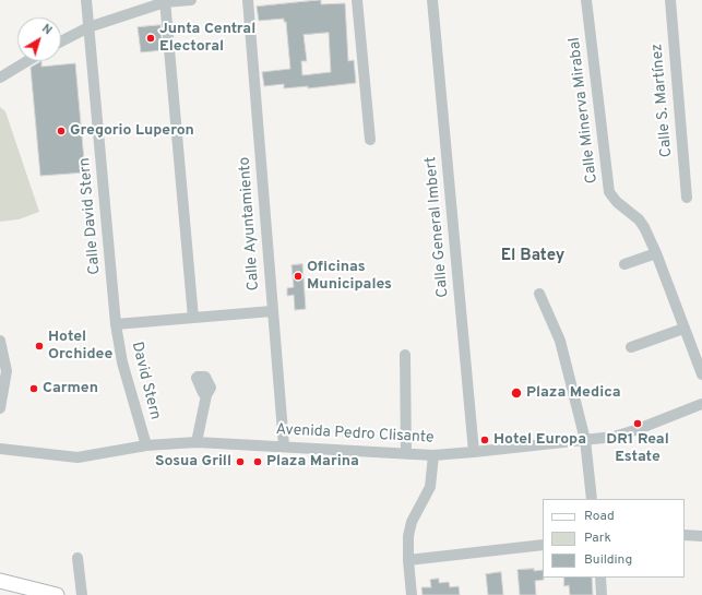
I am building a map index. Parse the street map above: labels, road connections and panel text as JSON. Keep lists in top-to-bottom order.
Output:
{
  "streets": {
    "street": [
      "Calle S. Martínez",
      "Calle Minerva Mirabal",
      "Calle David Stern",
      "Calle Ayuntamiento",
      "Calle General Imbert",
      "David Stern",
      "Avenida Pedro Clisante"
    ]
  },
  "crossings": [
    ["Calle David Stern", "David Stern"],
    ["Calle Ayuntamiento", "Avenida Pedro Clisante"],
    ["Calle General Imbert", "Avenida Pedro Clisante"],
    ["David Stern", "Avenida Pedro Clisante"]
  ],
  "districts": ["El Batey"],
  "places": [
    "Junta Central Electoral",
    "Gregorio Luperon",
    "Oficinas Municipales",
    "Hotel Orchidee",
    "Carmen",
    "Plaza Medica",
    "DR1 Real Estate",
    "Hotel Europa",
    "Sosua Grill",
    "Plaza Marina"
  ],
  "legend": ["Road", "Park", "Building"],
  "north": "top right"
}
